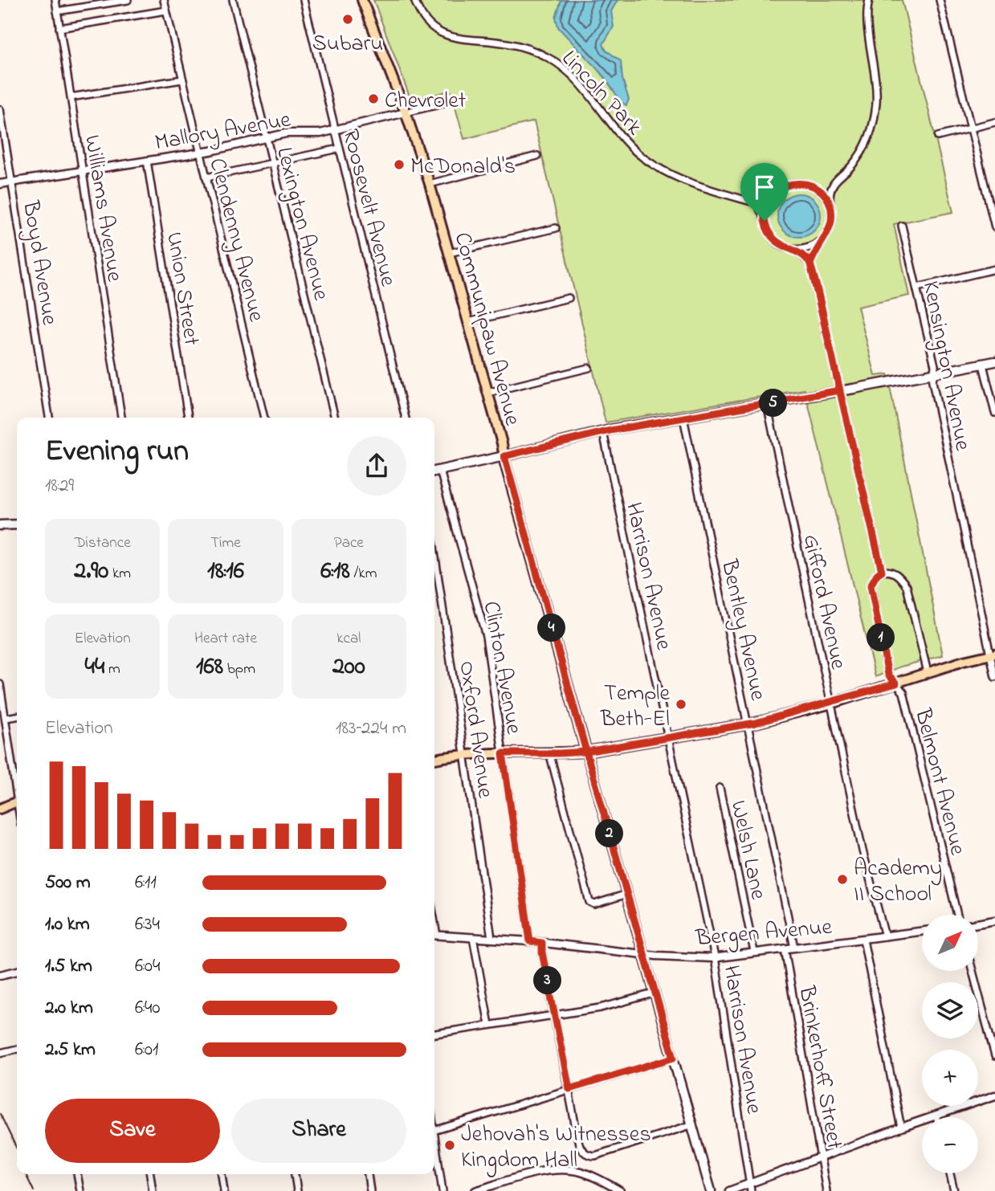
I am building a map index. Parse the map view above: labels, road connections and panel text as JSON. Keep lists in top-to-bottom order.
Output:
{
  "streets": {
    "main road": ["Communipaw Avenue"],
    "street": [
      "Lincoln Park",
      "Mallory Avenue",
      "Roosevelt Avenue",
      "Williams Avenue",
      "Lexington Avenue",
      "Clendenny Avenue",
      "Boyd Avenue",
      "Union Street",
      "Kensington Avenue",
      "Harrison Avenue",
      "Gifford Avenue",
      "Bentley Avenue",
      "Clinton Avenue",
      "Oxford Avenue",
      "Belmont Avenue",
      "Welsh Lane",
      "Bergen Avenue",
      "Brinkerhoff Street"
    ]
  },
  "crossings": [
    ["Mallory Avenue", "Roosevelt Avenue"],
    ["Mallory Avenue", "Williams Avenue"],
    ["Mallory Avenue", "Lexington Avenue"],
    ["Mallory Avenue", "Clendenny Avenue"],
    ["Mallory Avenue", "Boyd Avenue"],
    ["Mallory Avenue", "Union Street"],
    ["Mallory Avenue", "Communipaw Avenue"],
    ["Communipaw Avenue", "Bergen Avenue"],
    ["Harrison Avenue", "Bergen Avenue"],
    ["Gifford Avenue", "Bergen Avenue"],
    ["Bentley Avenue", "Bergen Avenue"],
    ["Clinton Avenue", "Bergen Avenue"],
    ["Oxford Avenue", "Bergen Avenue"],
    ["Welsh Lane", "Bergen Avenue"],
    ["Bergen Avenue", "Brinkerhoff Street"]
  ],
  "places": [
    "Subaru",
    "Chevrolet",
    "McDonald's",
    "Temple Beth-El",
    "Academy II School",
    "Jehovah's Witnesses Kingdom Hall"
  ],
  "north": "top right",
  "page": {
    "pins": [
      "5",
      "4",
      "1",
      "2",
      "3"
    ],
    "heading": ["Evening run", "18:29"],
    "stats": [
      ["Distance", "2.90 km"],
      ["Time", "18:16"],
      ["Pace", "6:18 /km"],
      ["Elevation", "44 m"],
      ["Heart rate", "168 bpm"],
      ["kcal", "200"]
    ],
    "chart": ["Elevation", "183–224 m"],
    "list": [
      {
        "name": "500 m",
        "note": "6:11"
      },
      {
        "name": "1.0 km",
        "note": "6:34"
      },
      {
        "name": "1.5 km",
        "note": "6:04"
      },
      {
        "name": "2.0 km",
        "note": "6:40"
      },
      {
        "name": "2.5 km",
        "note": "6:01"
      }
    ],
    "map_buttons": ["+", "−"],
    "buttons": ["Save", "Share"]
  }
}
